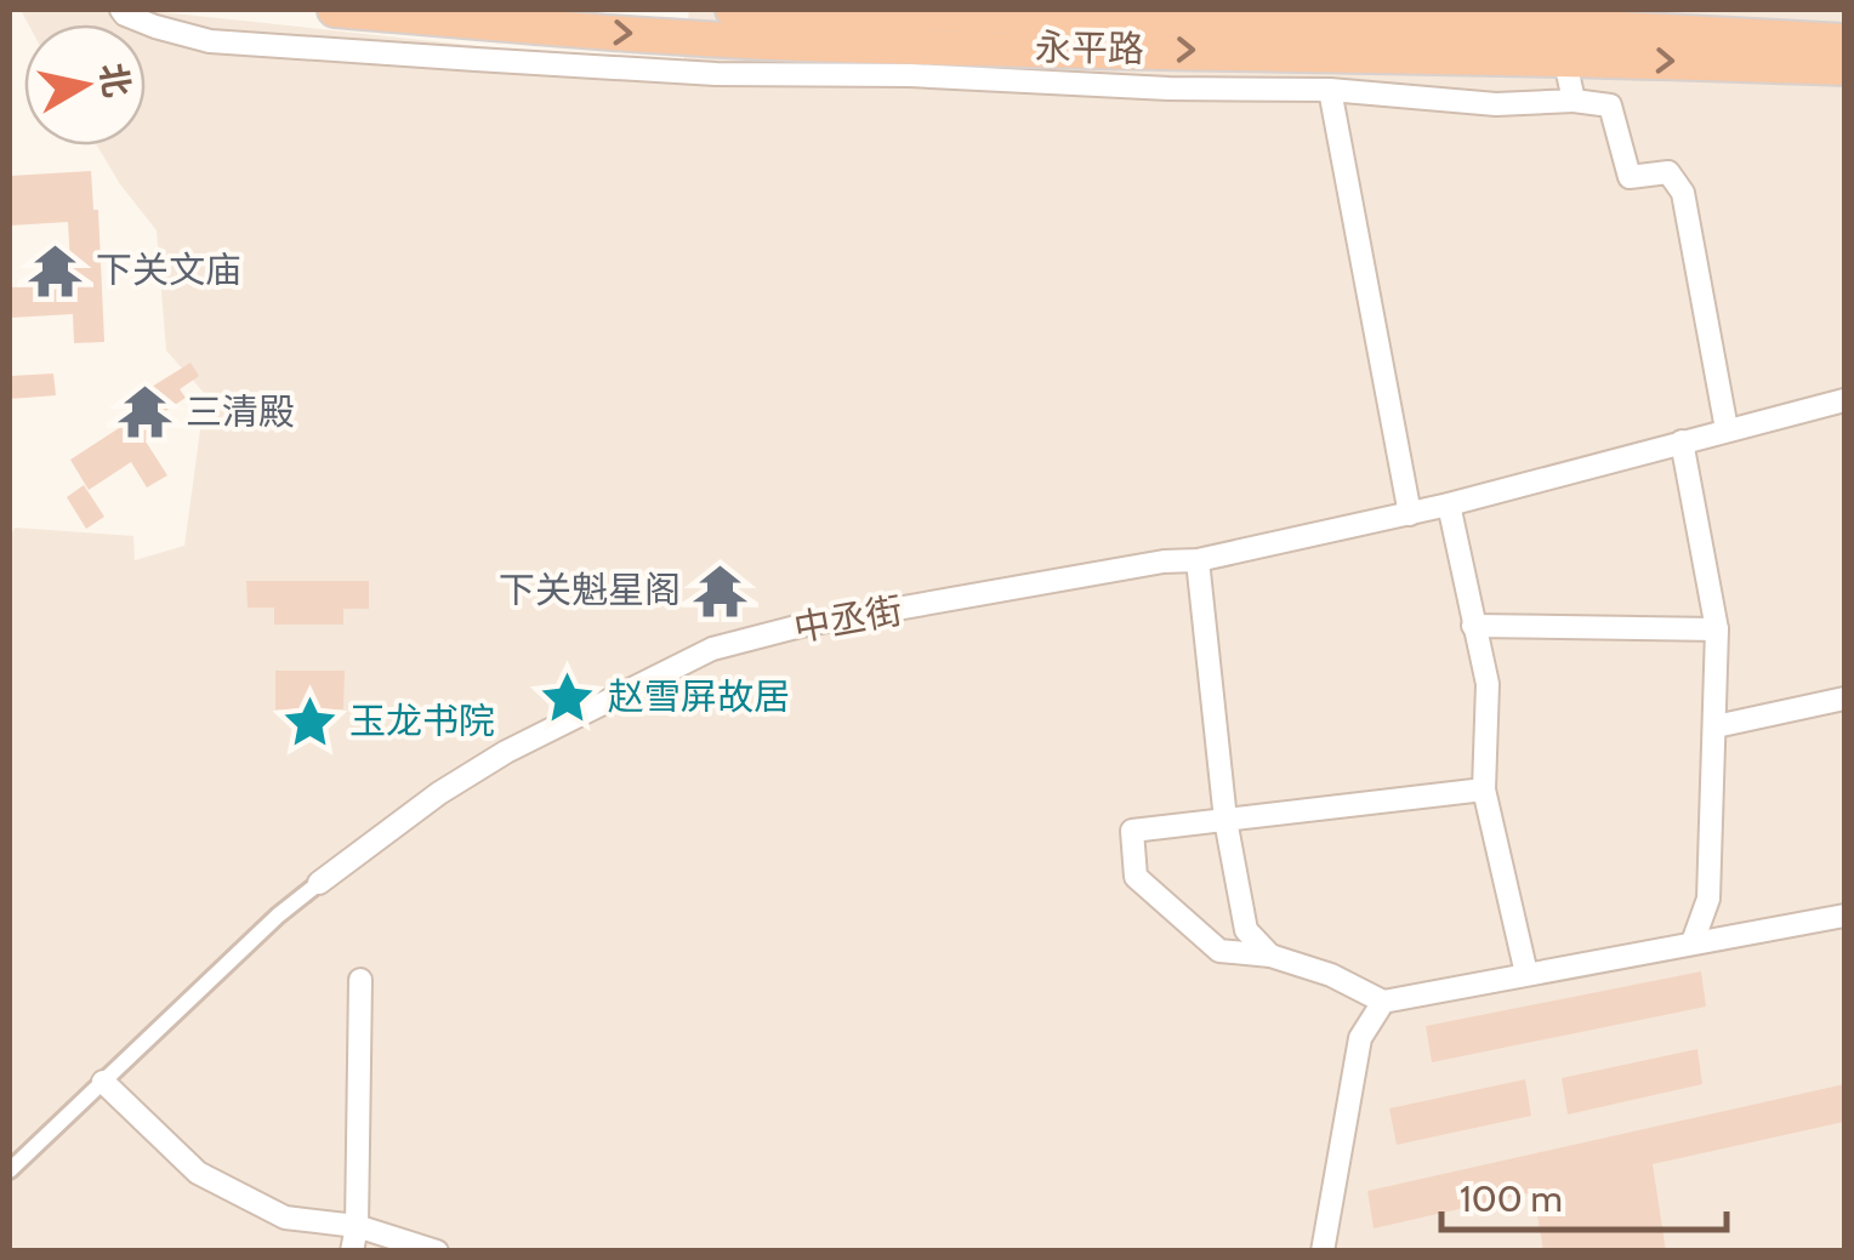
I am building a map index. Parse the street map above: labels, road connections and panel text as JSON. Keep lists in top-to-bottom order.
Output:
{
  "streets": {
    "highway": ["永平路"],
    "street": ["中丞街"]
  },
  "places": {
    "temple": ["下关文庙", "三清殿", "下关魁星阁"],
    "place": ["赵雪屏故居", "玉龙书院"]
  },
  "scale_bar": "100 m",
  "north": "right"
}
